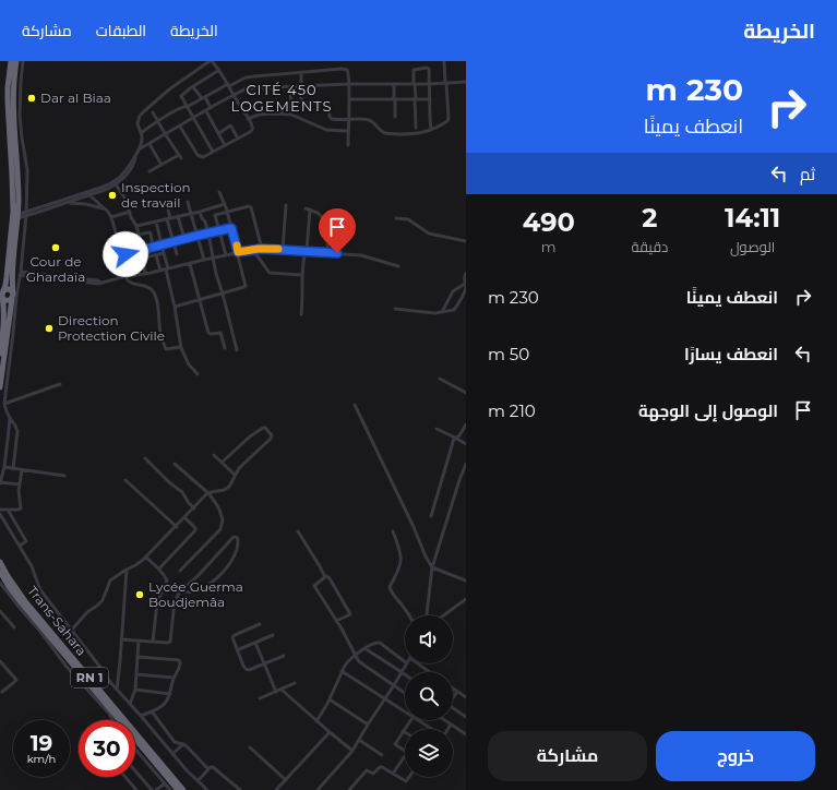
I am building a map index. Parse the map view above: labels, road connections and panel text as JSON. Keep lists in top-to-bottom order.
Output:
{
  "streets": {
    "highway": ["Trans-Sahara", "RN 1"]
  },
  "districts": ["CITÉ 450 LOGEMENTS"],
  "places": [
    "Dar al Biaa",
    "Inspection de travail",
    "Cour de Ghardaïa",
    "Direction Protection Civile",
    "Lycée Guerma Boudjemâa"
  ],
  "page": {
    "header": "الخريطة",
    "nav": ["الخريطة", "الطبقات", "مشاركة"],
    "turn": ["230 m", "انعطف يمينًا"],
    "then": "ثم",
    "eta": [
      "14:11",
      "الوصول",
      "2",
      "دقيقة",
      "490",
      "m"
    ],
    "list": [
      {
        "name": "انعطف يمينًا",
        "value": "230 m"
      },
      {
        "name": "انعطف يسارًا",
        "value": "50 m"
      },
      {
        "name": "الوصول إلى الوجهة",
        "value": "210 m"
      }
    ],
    "speed": "19 km/h",
    "limit": "30",
    "buttons": ["خروج", "مشاركة"]
  }
}
